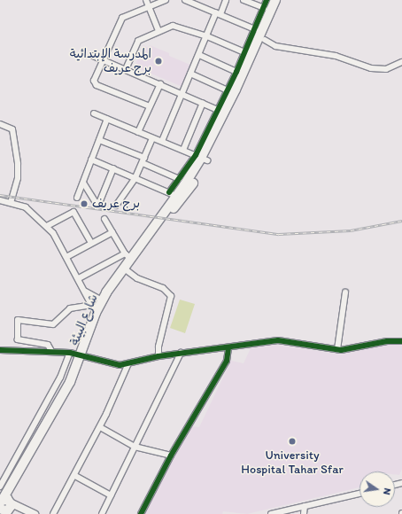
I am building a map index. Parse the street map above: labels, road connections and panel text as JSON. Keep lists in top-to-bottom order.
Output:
{
  "streets": {
    "main road": ["شارع البيئة"]
  },
  "places": ["المدرسة الإبتدائية برج عريف", "برج عريف", "University Hospital Tahar Sfar"],
  "north": "right"
}
